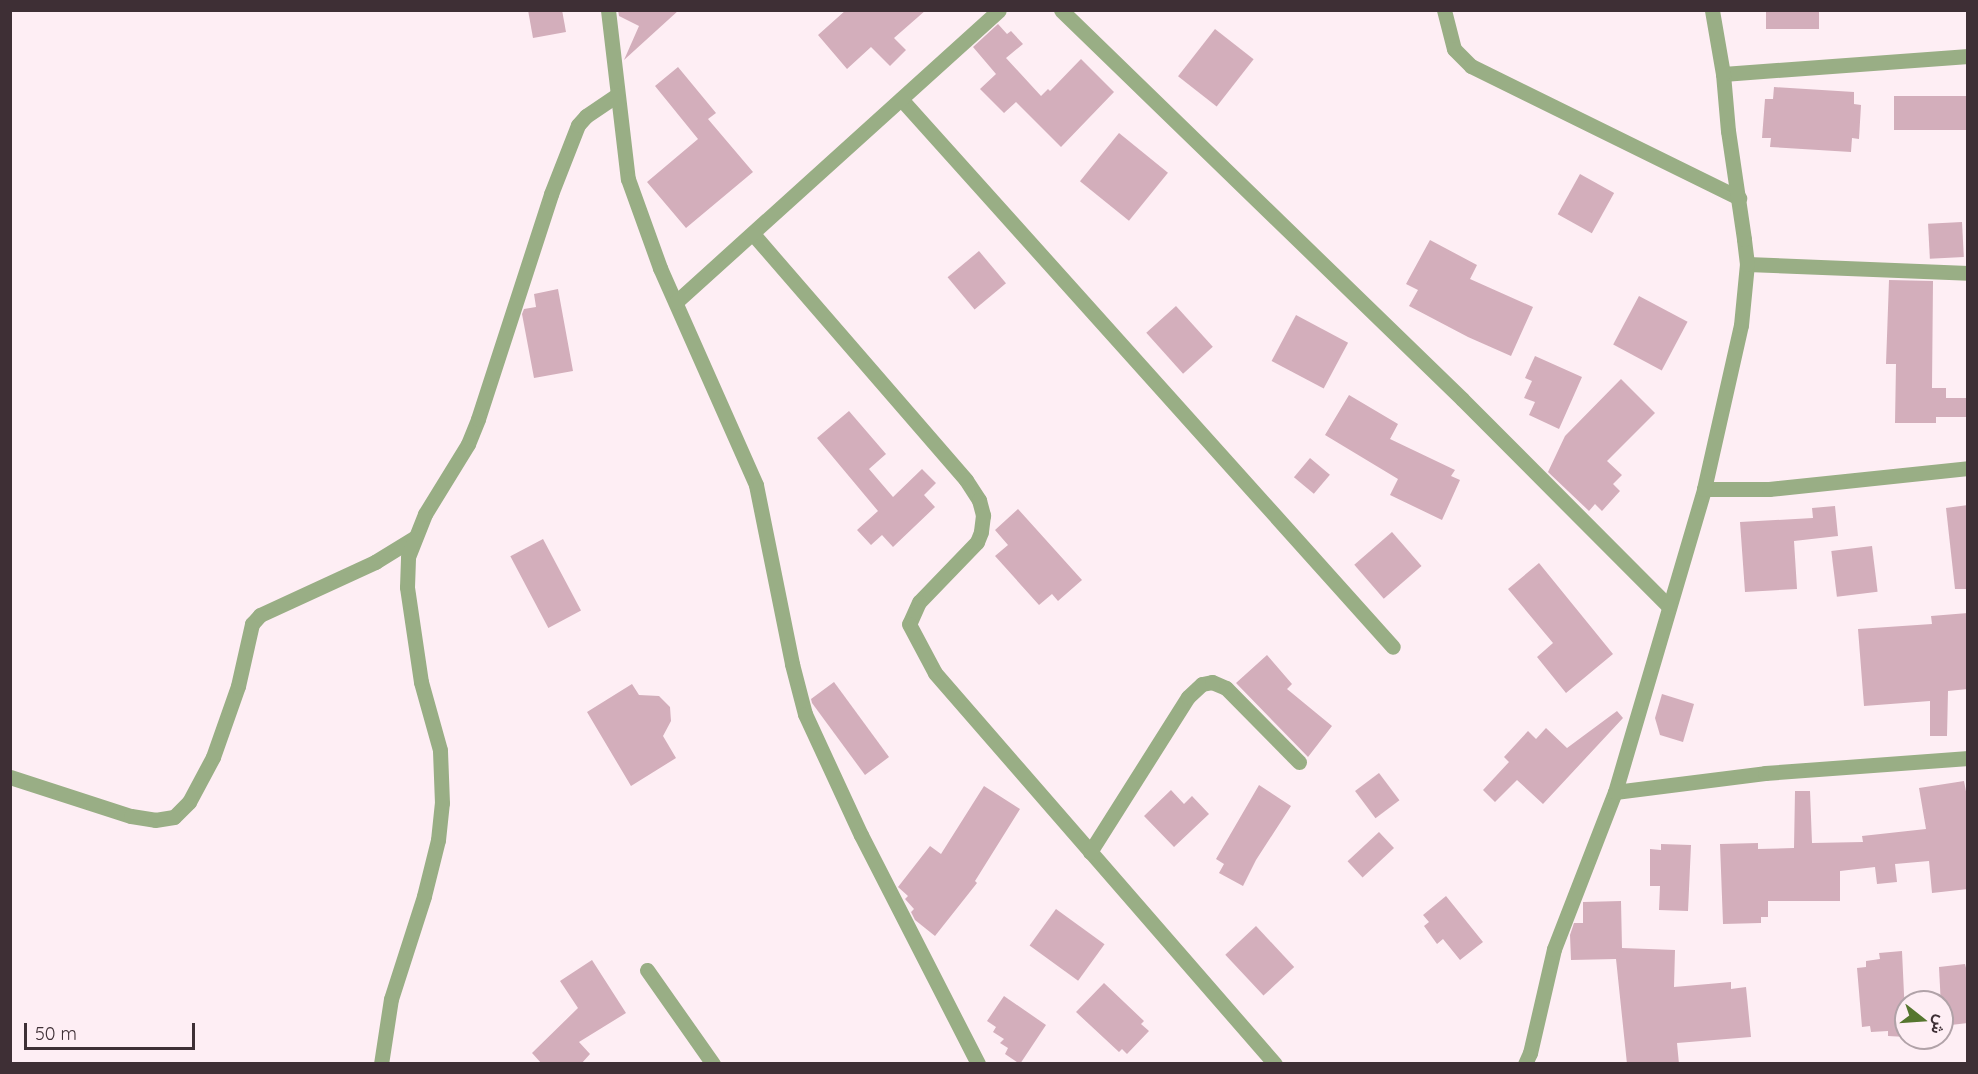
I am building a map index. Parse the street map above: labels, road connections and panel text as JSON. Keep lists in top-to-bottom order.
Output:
{
  "scale_bar": "50 m",
  "north": "right"
}
